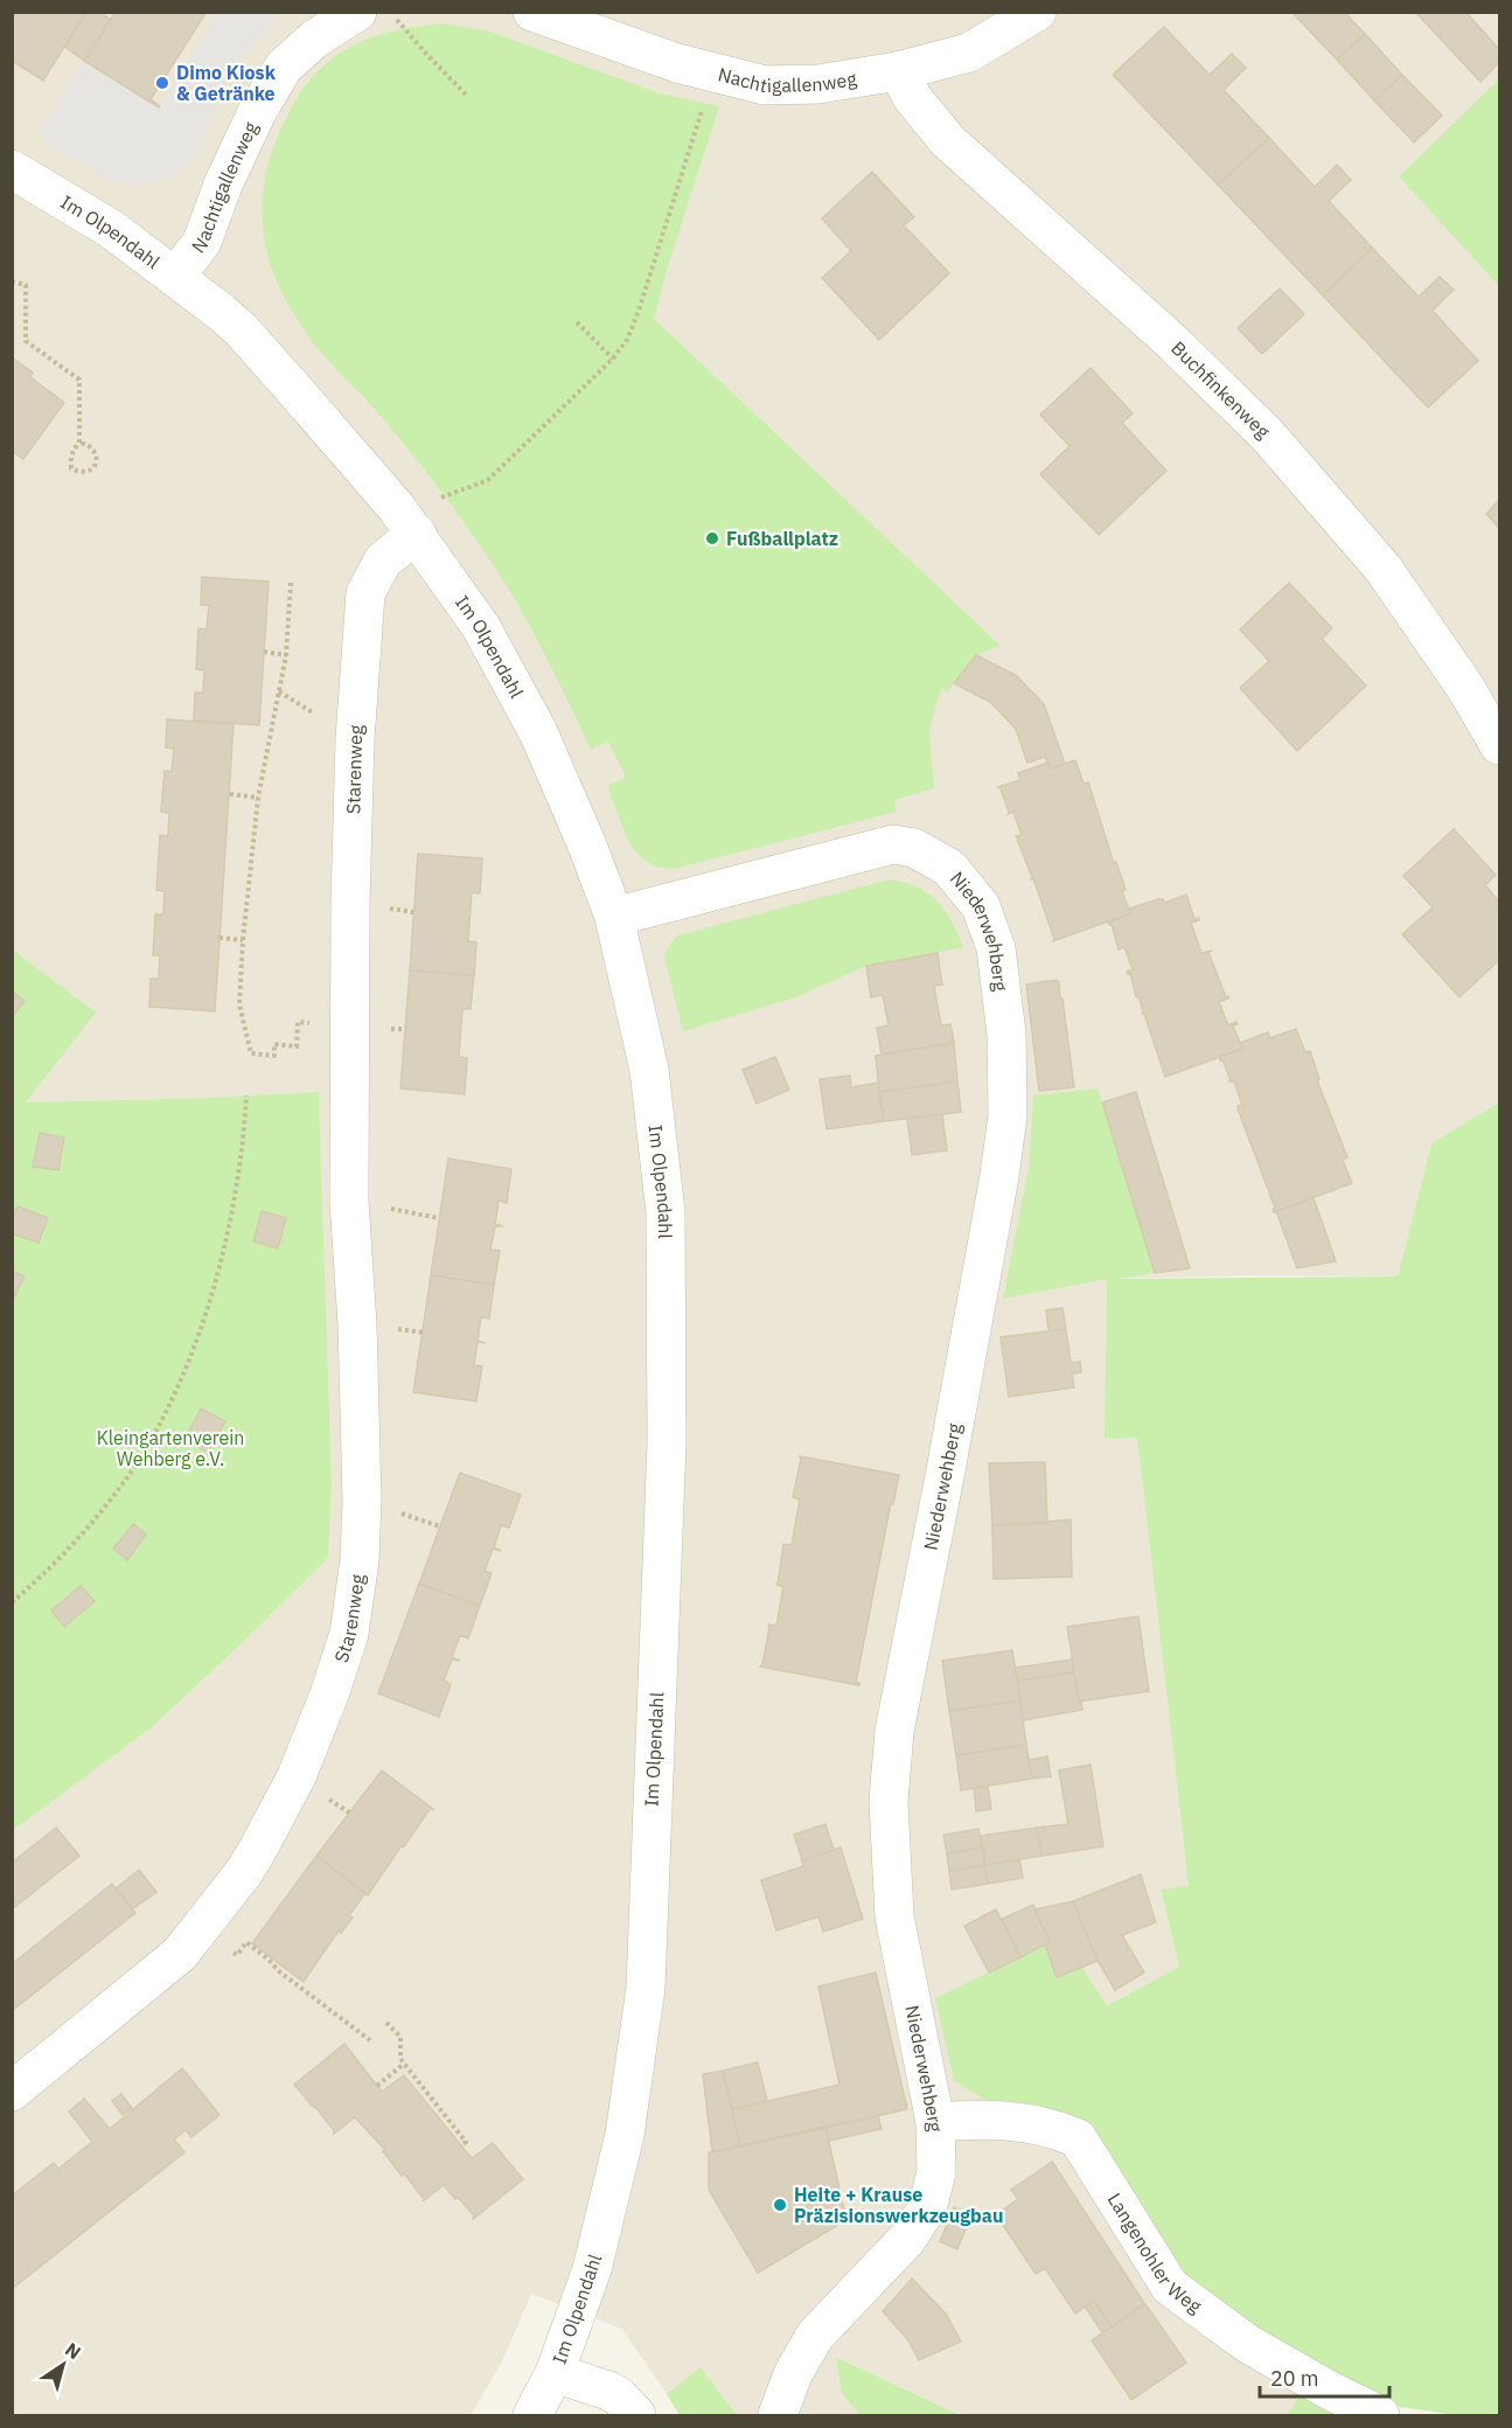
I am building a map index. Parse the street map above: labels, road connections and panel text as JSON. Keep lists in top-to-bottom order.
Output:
{
  "streets": {
    "street": [
      "Nachtigallenweg",
      "Im Olpendahl",
      "Buchfinkenweg",
      "Starenweg",
      "Niederwehberg",
      "Langenohler Weg"
    ]
  },
  "crossings": [
    ["Nachtigallenweg", "Im Olpendahl"],
    ["Nachtigallenweg", "Buchfinkenweg"],
    ["Im Olpendahl", "Starenweg"],
    ["Im Olpendahl", "Niederwehberg"],
    ["Niederwehberg", "Langenohler Weg"]
  ],
  "parks": ["Kleingartenverein Wehberg e.V."],
  "places": ["Dimo Kiosk & Getränke", "Fußballplatz", "Heite + Krause Präzisionswerkzeugbau"],
  "scale_bar": "20 m",
  "north": "top right"
}
